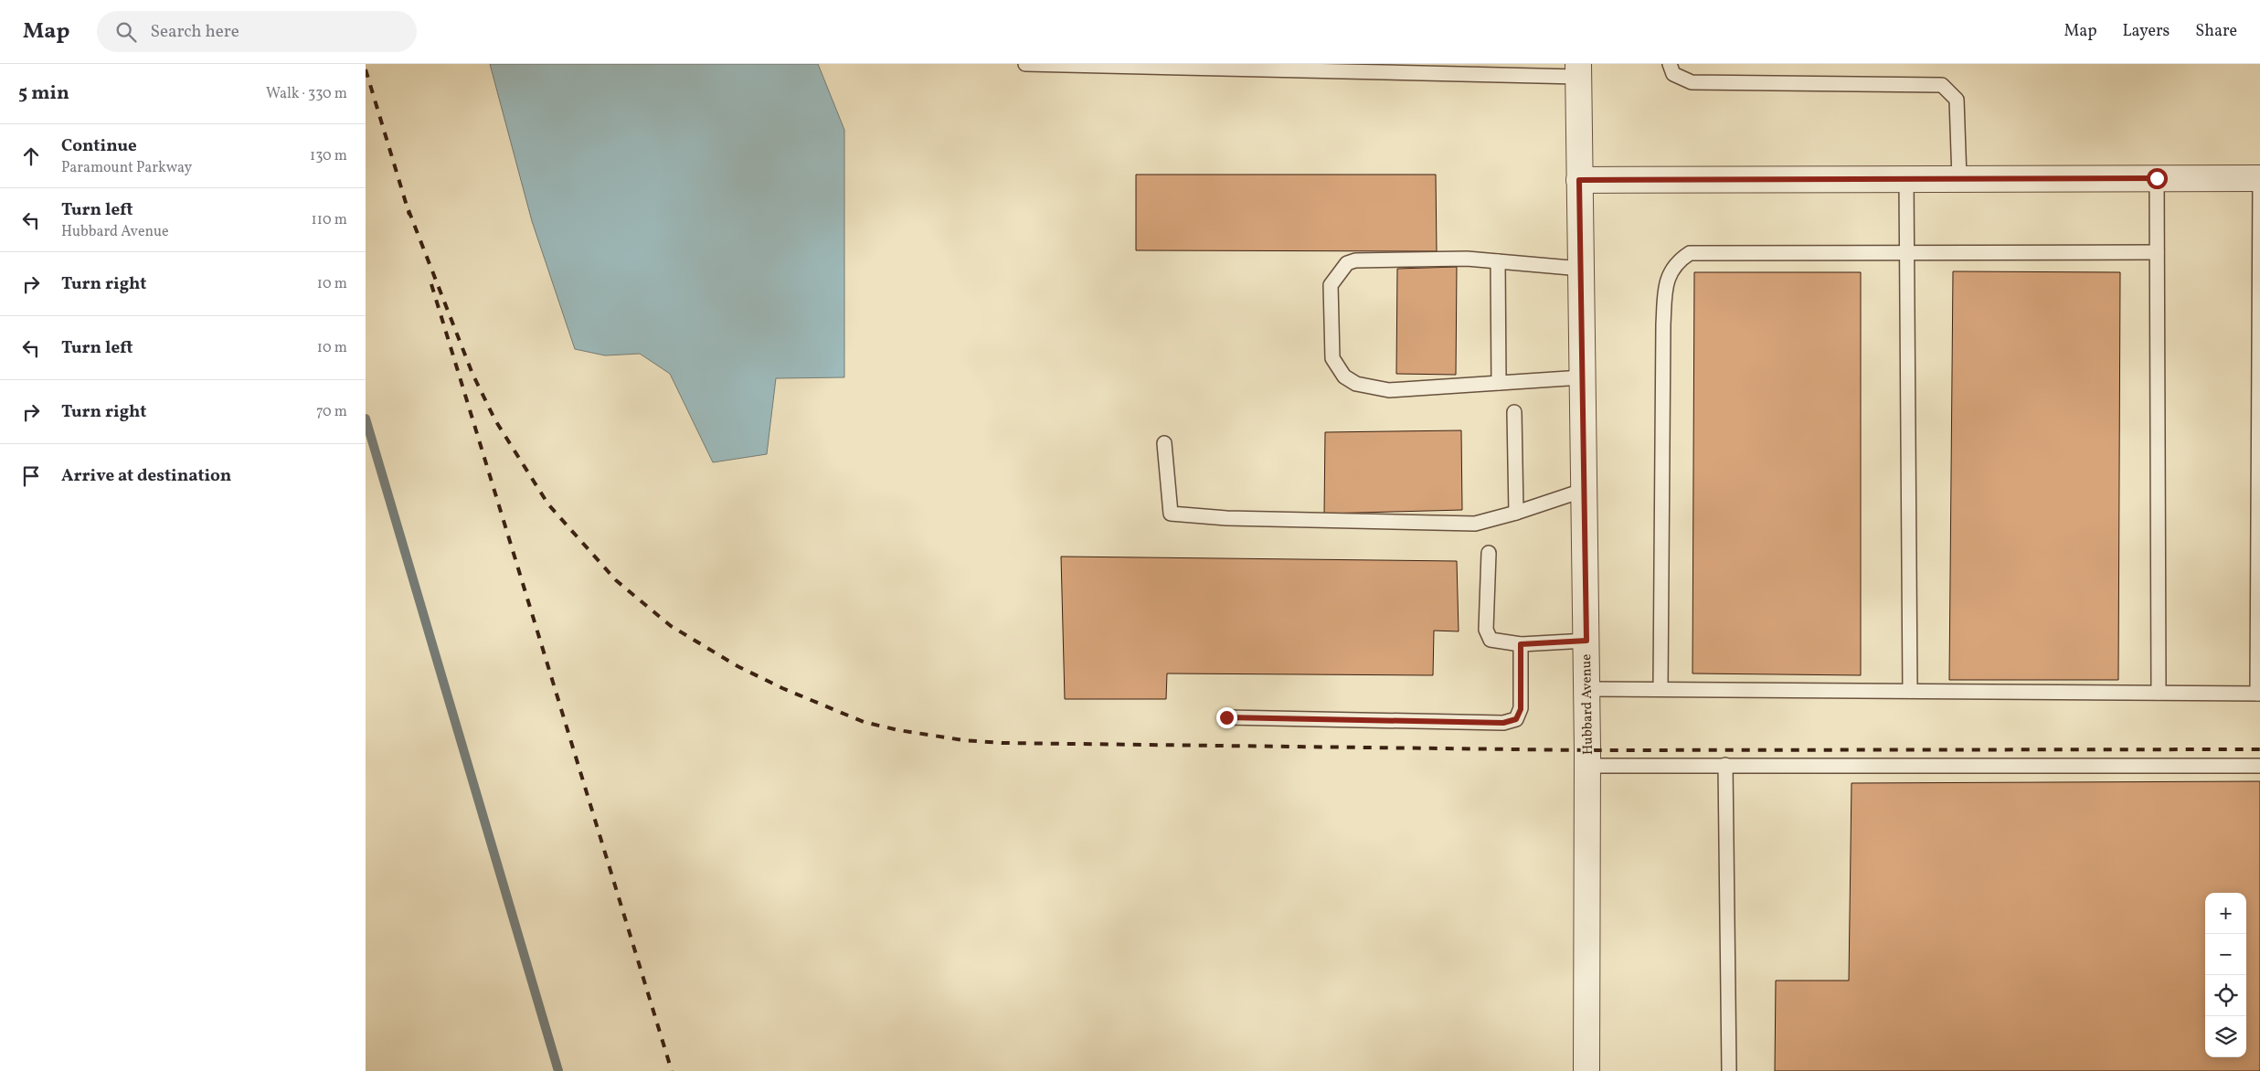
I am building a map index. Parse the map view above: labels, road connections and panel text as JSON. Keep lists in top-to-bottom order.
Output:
{
  "streets": {
    "street": ["Hubbard Avenue"]
  },
  "page": {
    "header": "Map",
    "search": "Search here",
    "nav": ["Map", "Layers", "Share"],
    "heading": ["5 min", "Walk · 330 m"],
    "list": [
      ["Continue", "Paramount Parkway", "130 m"],
      ["Turn left", "Hubbard Avenue", "110 m"],
      ["Turn right", "10 m"],
      ["Turn left", "10 m"],
      ["Turn right", "70 m"],
      "Arrive at destination"
    ],
    "map_buttons": ["+", "−"]
  }
}
